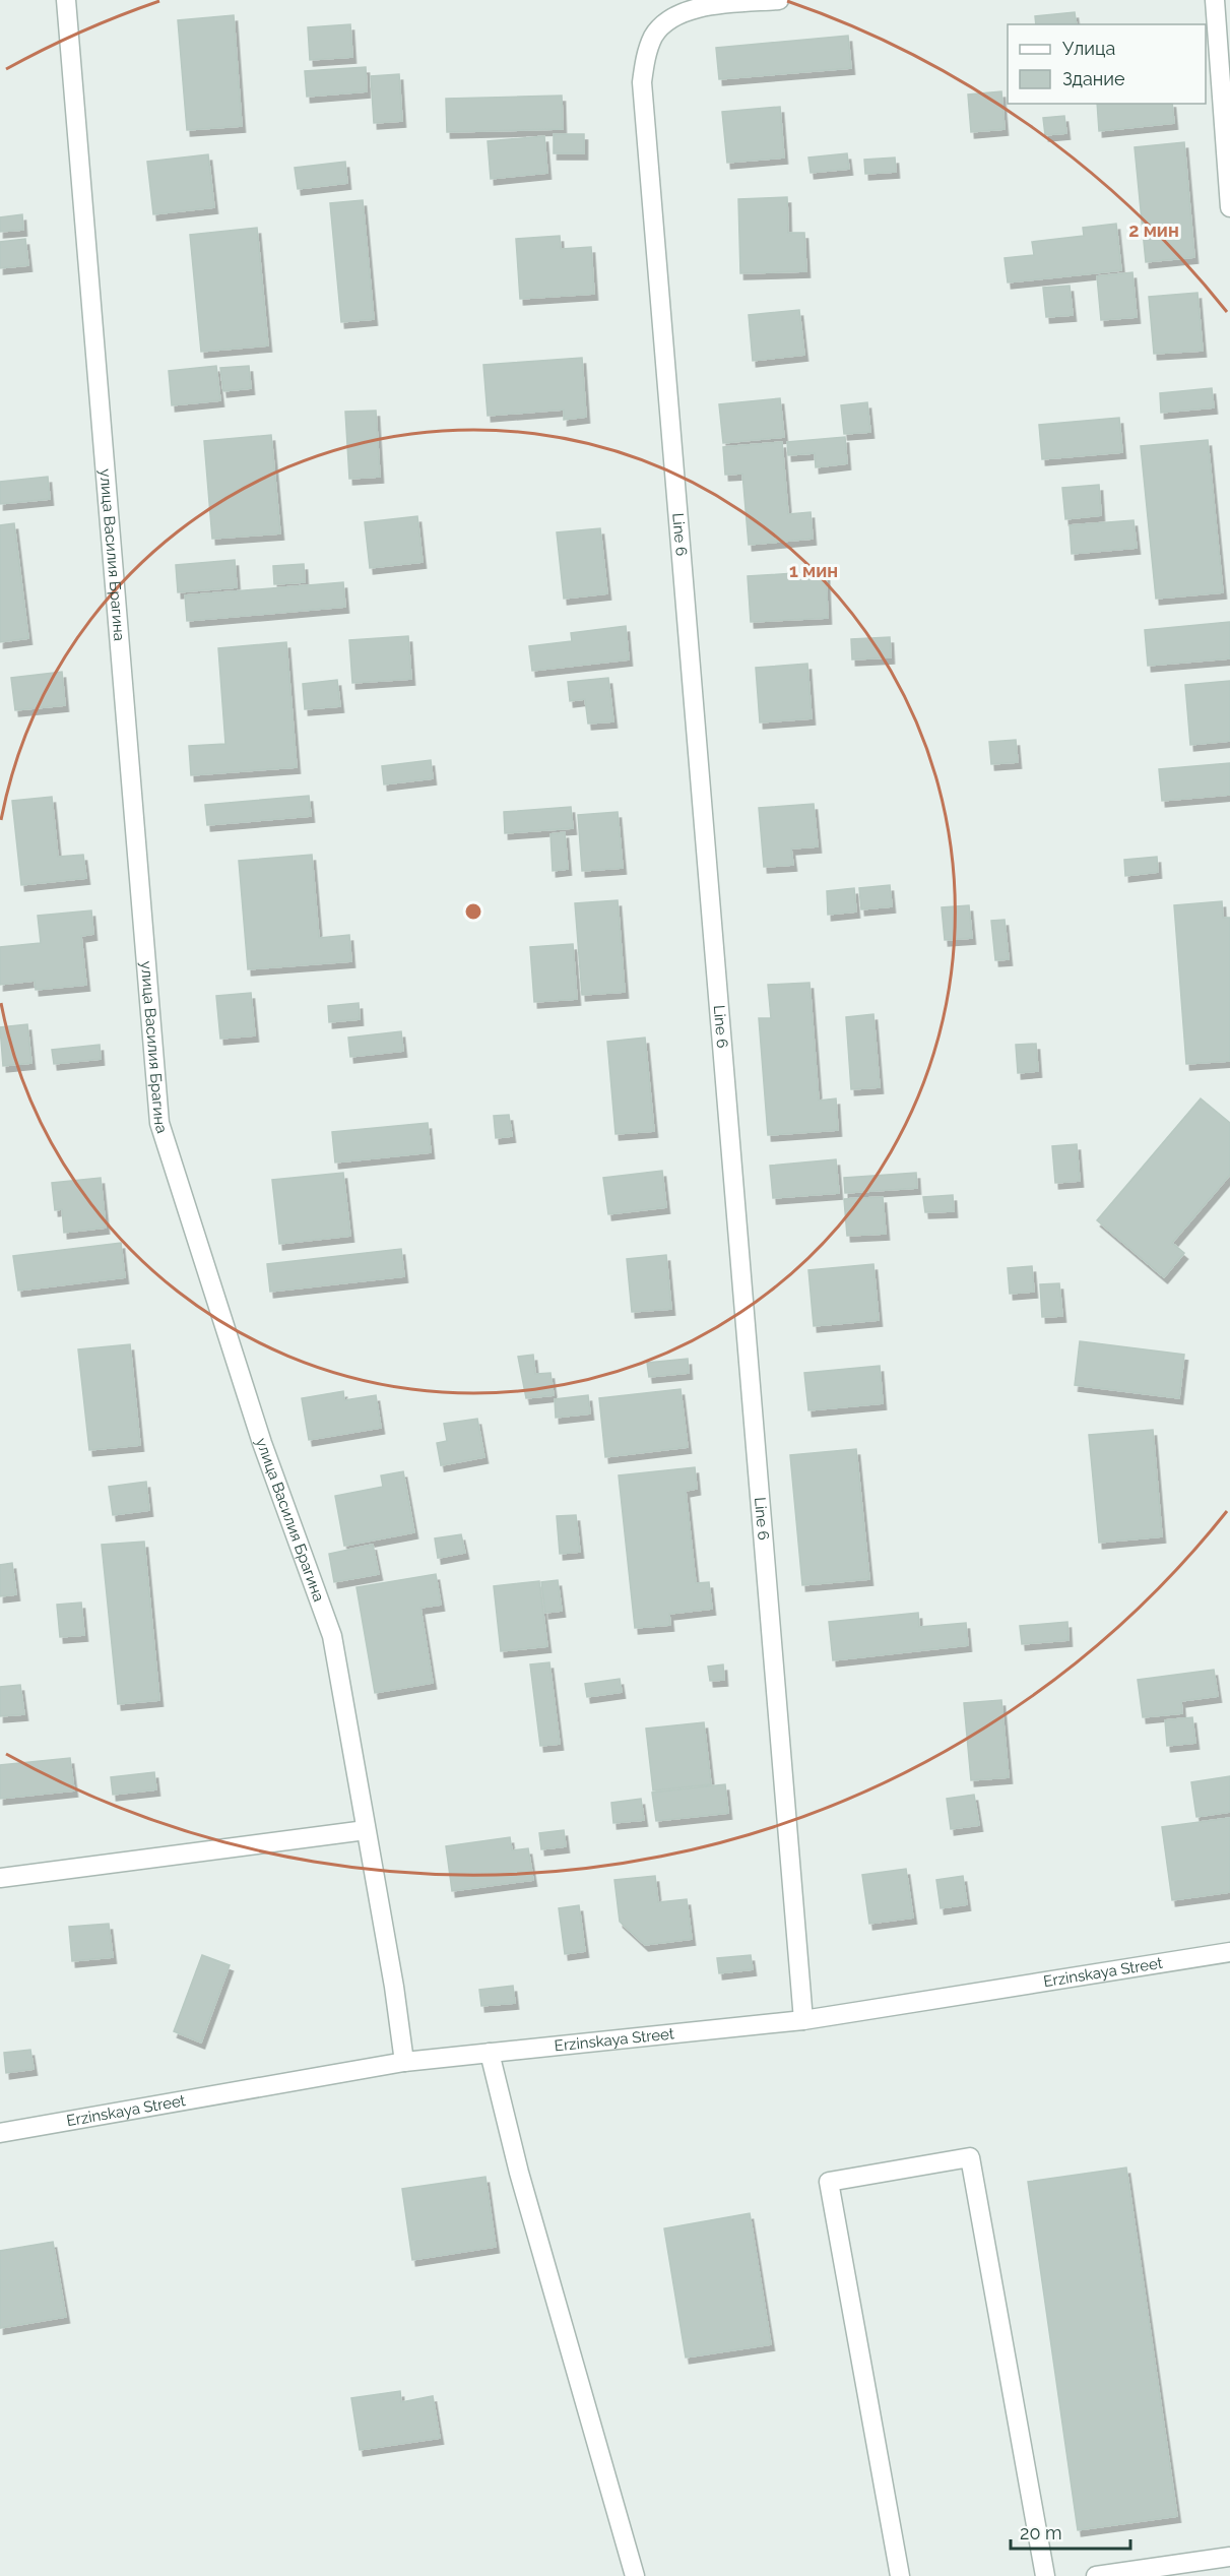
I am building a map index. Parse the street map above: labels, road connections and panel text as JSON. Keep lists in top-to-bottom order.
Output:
{
  "streets": {
    "street": ["Line 6", "улица Василия Брагина", "Erzinskaya Street"]
  },
  "crossings": [
    ["Line 6", "Erzinskaya Street"],
    ["улица Василия Брагина", "Erzinskaya Street"]
  ],
  "legend": ["Улица", "Здание"],
  "scale_bar": "20 m",
  "rings": ["2 мин", "1 мин"]
}
